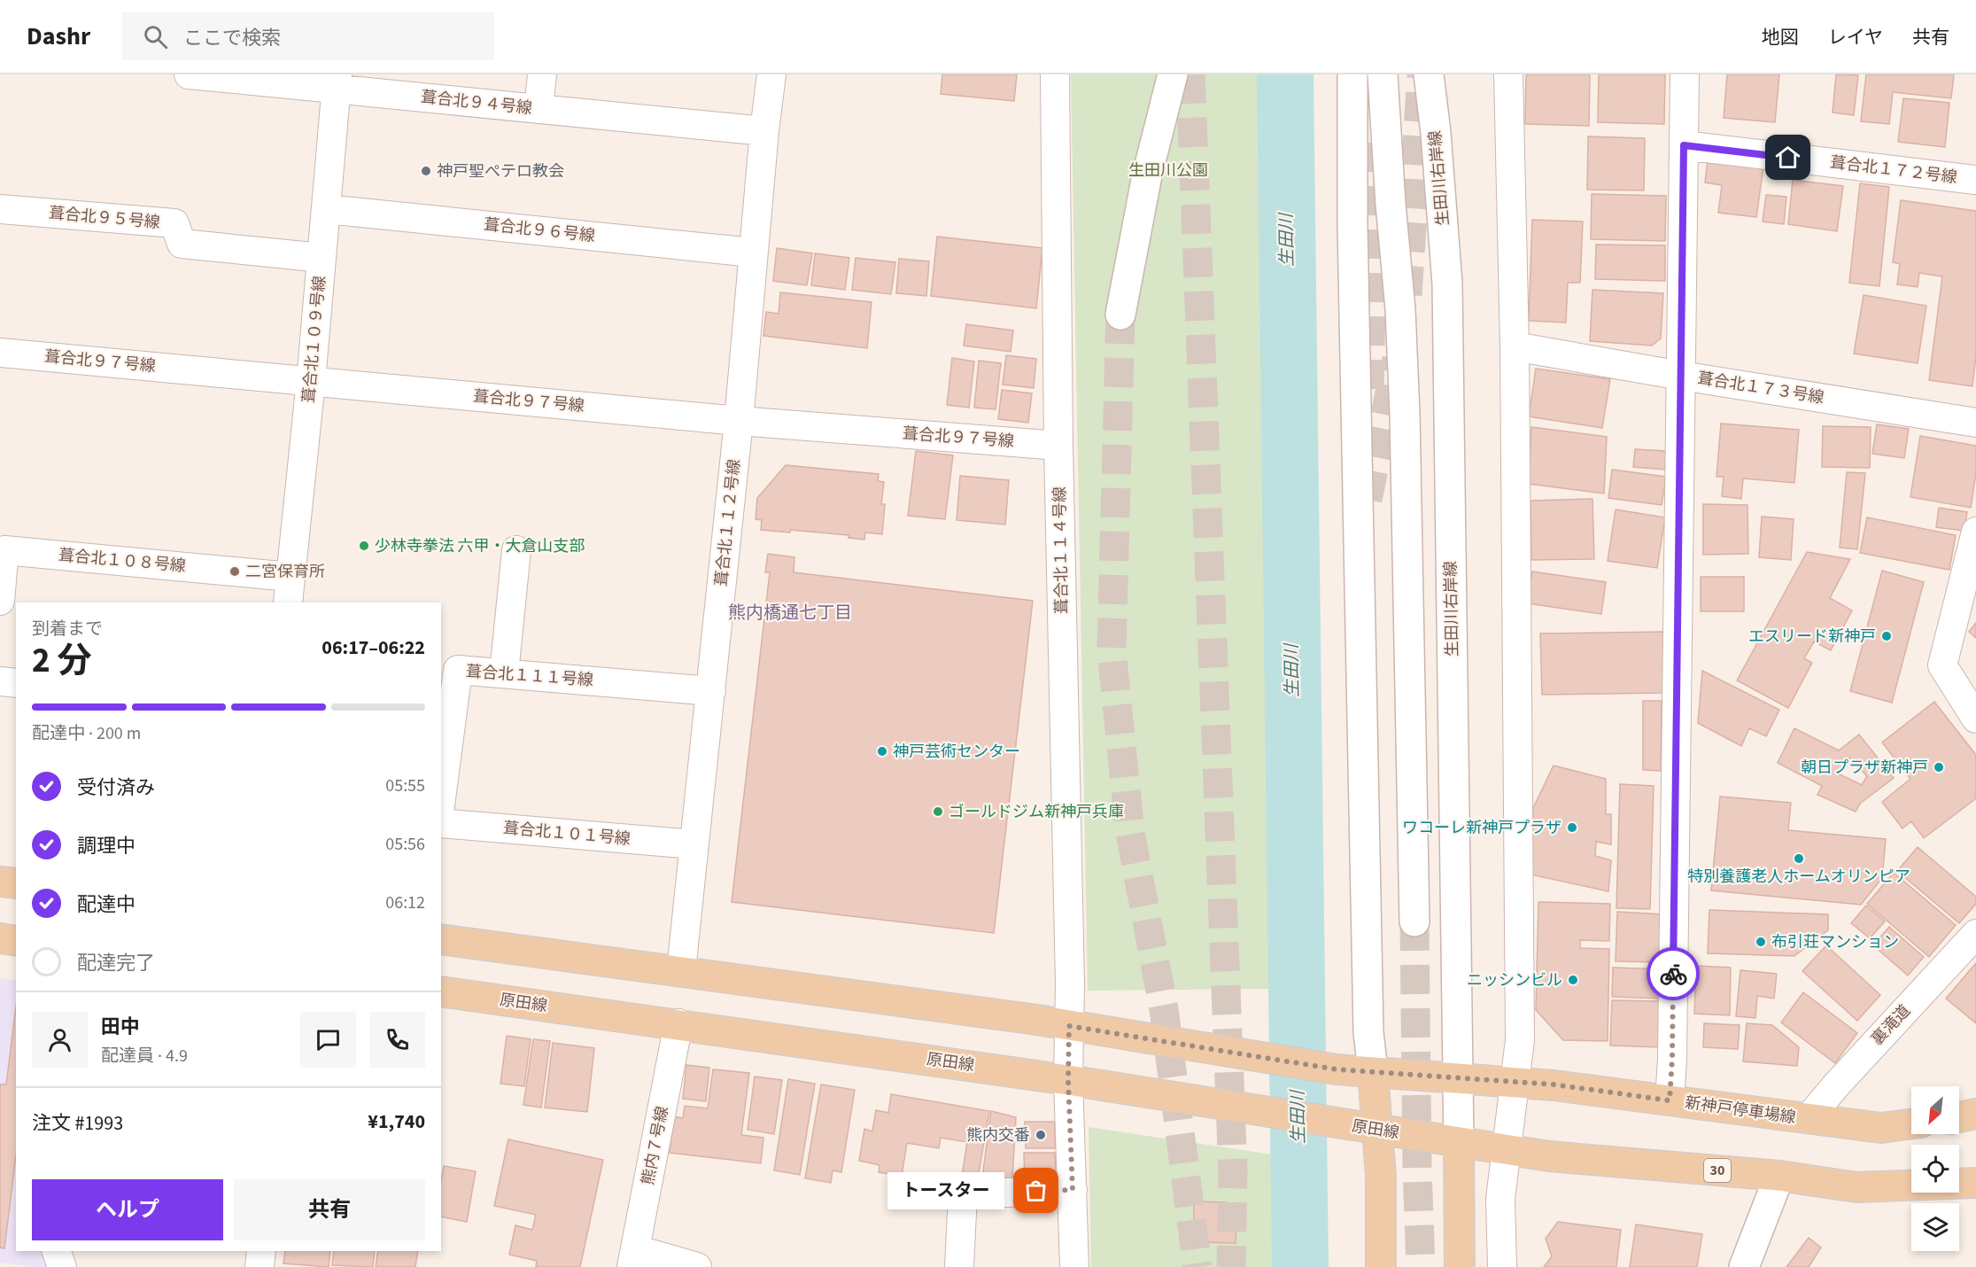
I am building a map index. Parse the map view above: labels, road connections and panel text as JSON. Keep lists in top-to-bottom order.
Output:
{
  "streets": {
    "main road": ["原田線", "新神戸停車場線", "30"],
    "street": [
      "葺合北９４号線",
      "葺合北１７２号線",
      "生田川右岸線",
      "葺合北９５号線",
      "葺合北９６号線",
      "葺合北１０９号線",
      "葺合北９７号線",
      "葺合北１７３号線",
      "葺合北１１２号線",
      "葺合北１１４号線",
      "葺合北１０８号線",
      "葺合北１１１号線",
      "葺合北１０１号線",
      "裏滝道",
      "熊内７号線"
    ]
  },
  "crossings": [
    ["葺合北９４号線", "葺合北１０９号線"],
    ["葺合北９４号線", "葺合北１１２号線"],
    ["生田川右岸線", "原田線"],
    ["生田川右岸線", "新神戸停車場線"],
    ["生田川右岸線", "30"],
    ["葺合北９５号線", "葺合北１０９号線"],
    ["葺合北９６号線", "葺合北１０９号線"],
    ["葺合北９６号線", "葺合北１１２号線"],
    ["葺合北１０９号線", "葺合北９７号線"],
    ["葺合北１０９号線", "葺合北１０８号線"],
    ["葺合北９７号線", "葺合北１１２号線"],
    ["葺合北９７号線", "葺合北１１４号線"],
    ["葺合北１１２号線", "葺合北１１１号線"],
    ["葺合北１１２号線", "葺合北１０１号線"],
    ["葺合北１１４号線", "原田線"],
    ["原田線", "熊内７号線"],
    ["原田線", "30"],
    ["裏滝道", "新神戸停車場線"]
  ],
  "districts": ["熊内橋通七丁目"],
  "water": ["生田川"],
  "parks": ["生田川公園"],
  "places": [
    "神戸聖ぺテロ教会",
    "少林寺拳法 六甲・大倉山支部",
    "二宮保育所",
    "エスリード新神戸",
    "神戸芸術センター",
    "朝日プラザ新神戸",
    "ゴールドジム新神戸兵庫",
    "ワコーレ新神戸プラザ",
    "特別養護老人ホームオリンピア",
    "布引荘マンション",
    "ニッシンビル",
    "熊内交番",
    "トースター"
  ],
  "north": "bottom left",
  "page": {
    "header": "Dashr",
    "search": "ここで検索",
    "nav": ["地図", "レイヤ", "共有"],
    "heading": ["2 分", "到着まで", "06:17–06:22"],
    "panel": [
      "田中",
      "配達員 · 4.9",
      "注文 #1993",
      "¥1,740"
    ],
    "bar": "配達中 · 200 m",
    "list": [
      ["受付済み", "05:55"],
      ["調理中", "05:56"],
      ["配達中", "06:12"],
      "配達完了"
    ],
    "buttons": ["ヘルプ", "共有"],
    "bubble": "トースター"
  }
}
